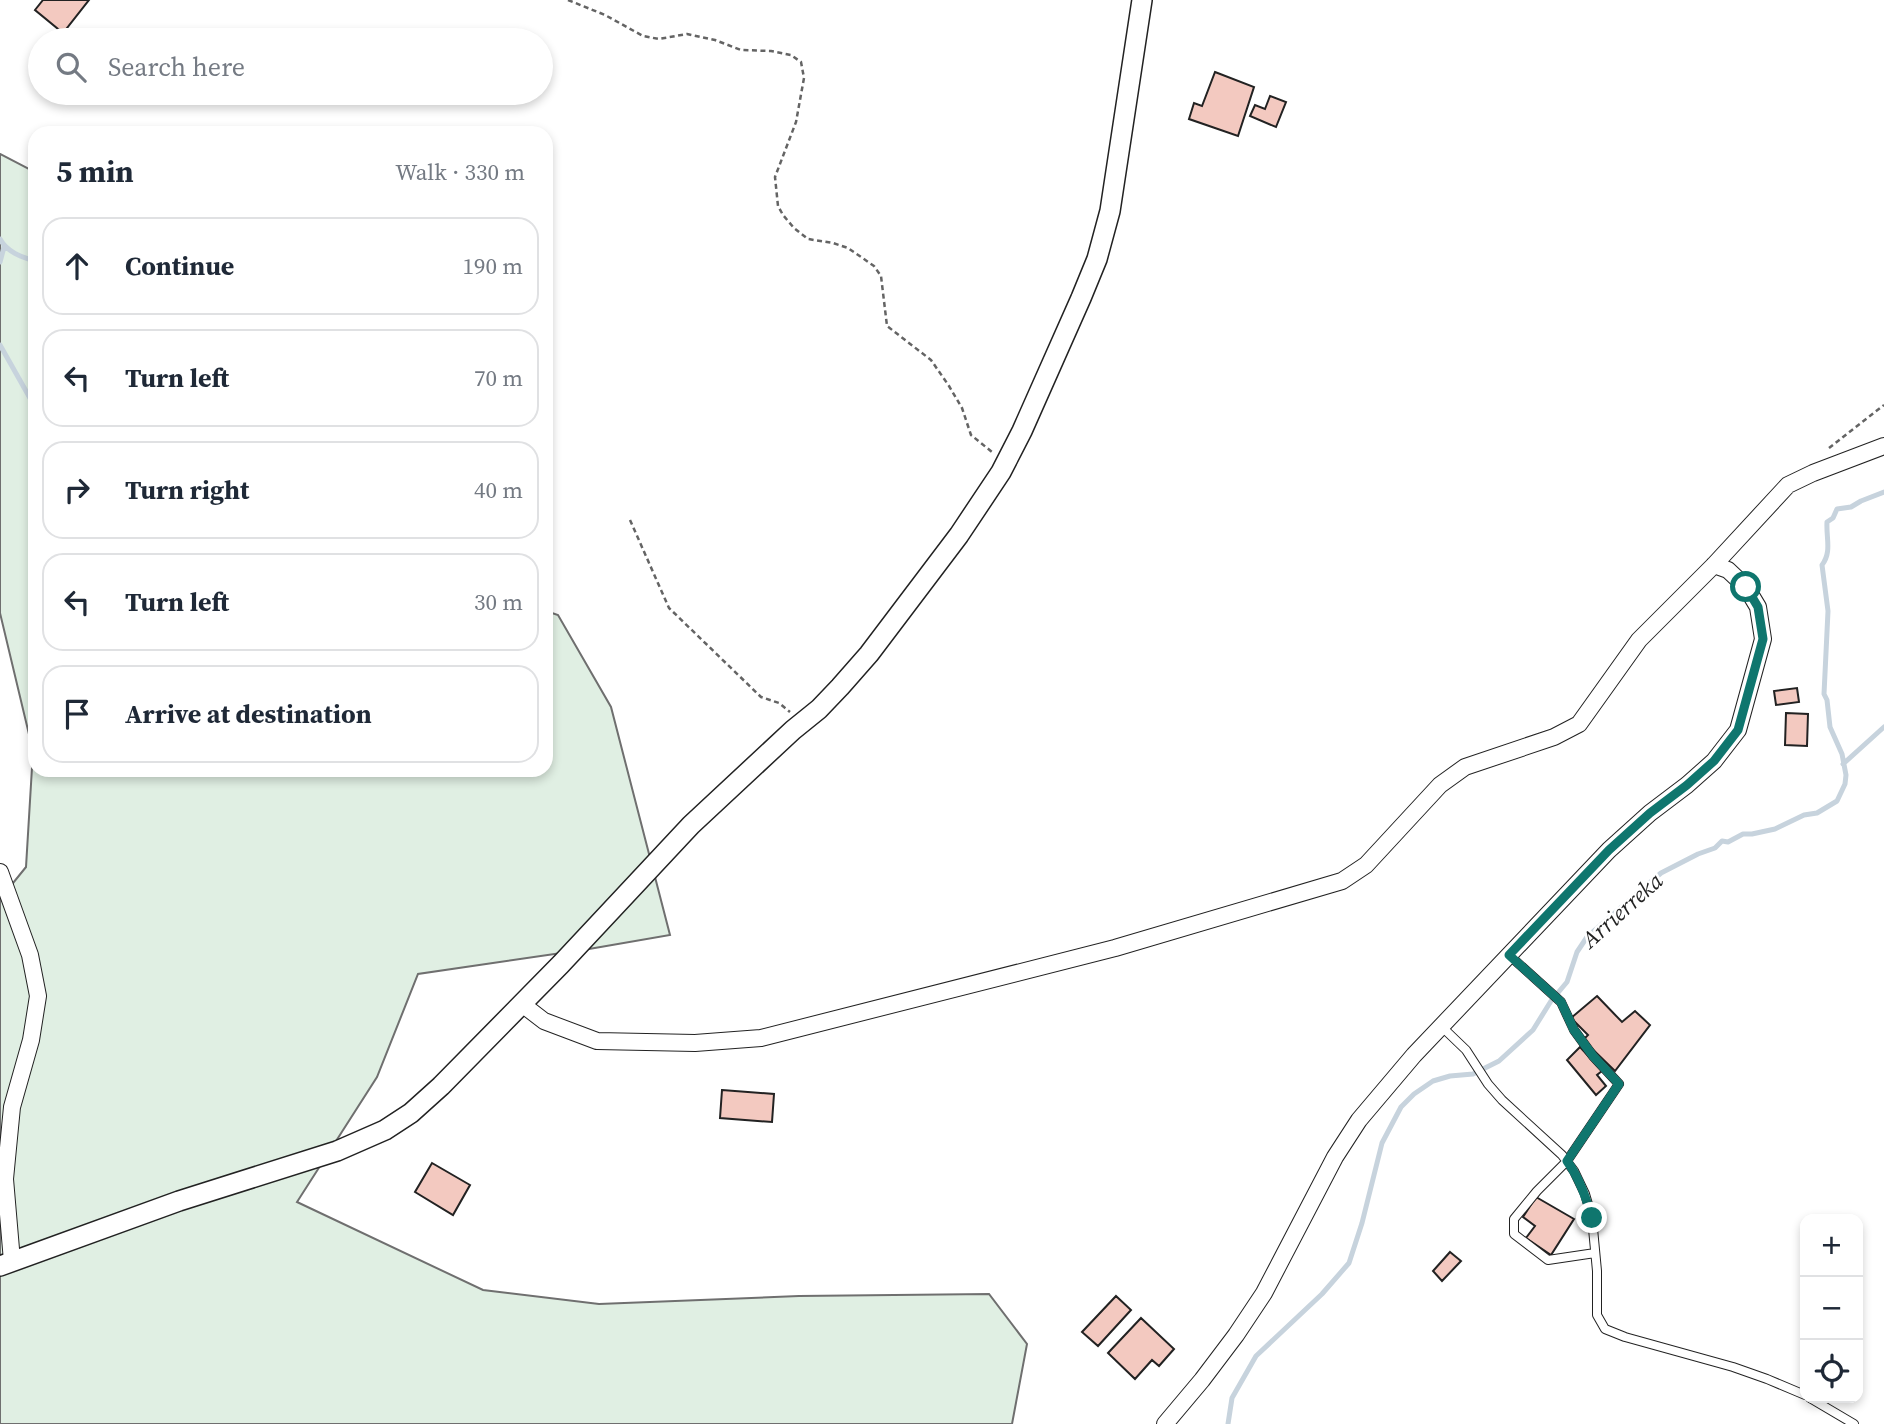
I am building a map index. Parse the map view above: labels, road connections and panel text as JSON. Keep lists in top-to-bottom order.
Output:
{
  "water": ["Arrierreka"],
  "page": {
    "search": "Search here",
    "heading": ["5 min", "Walk · 330 m"],
    "list": [
      ["Continue", "190 m"],
      ["Turn left", "70 m"],
      ["Turn right", "40 m"],
      ["Turn left", "30 m"],
      "Arrive at destination"
    ],
    "map_buttons": ["+", "−"]
  }
}
